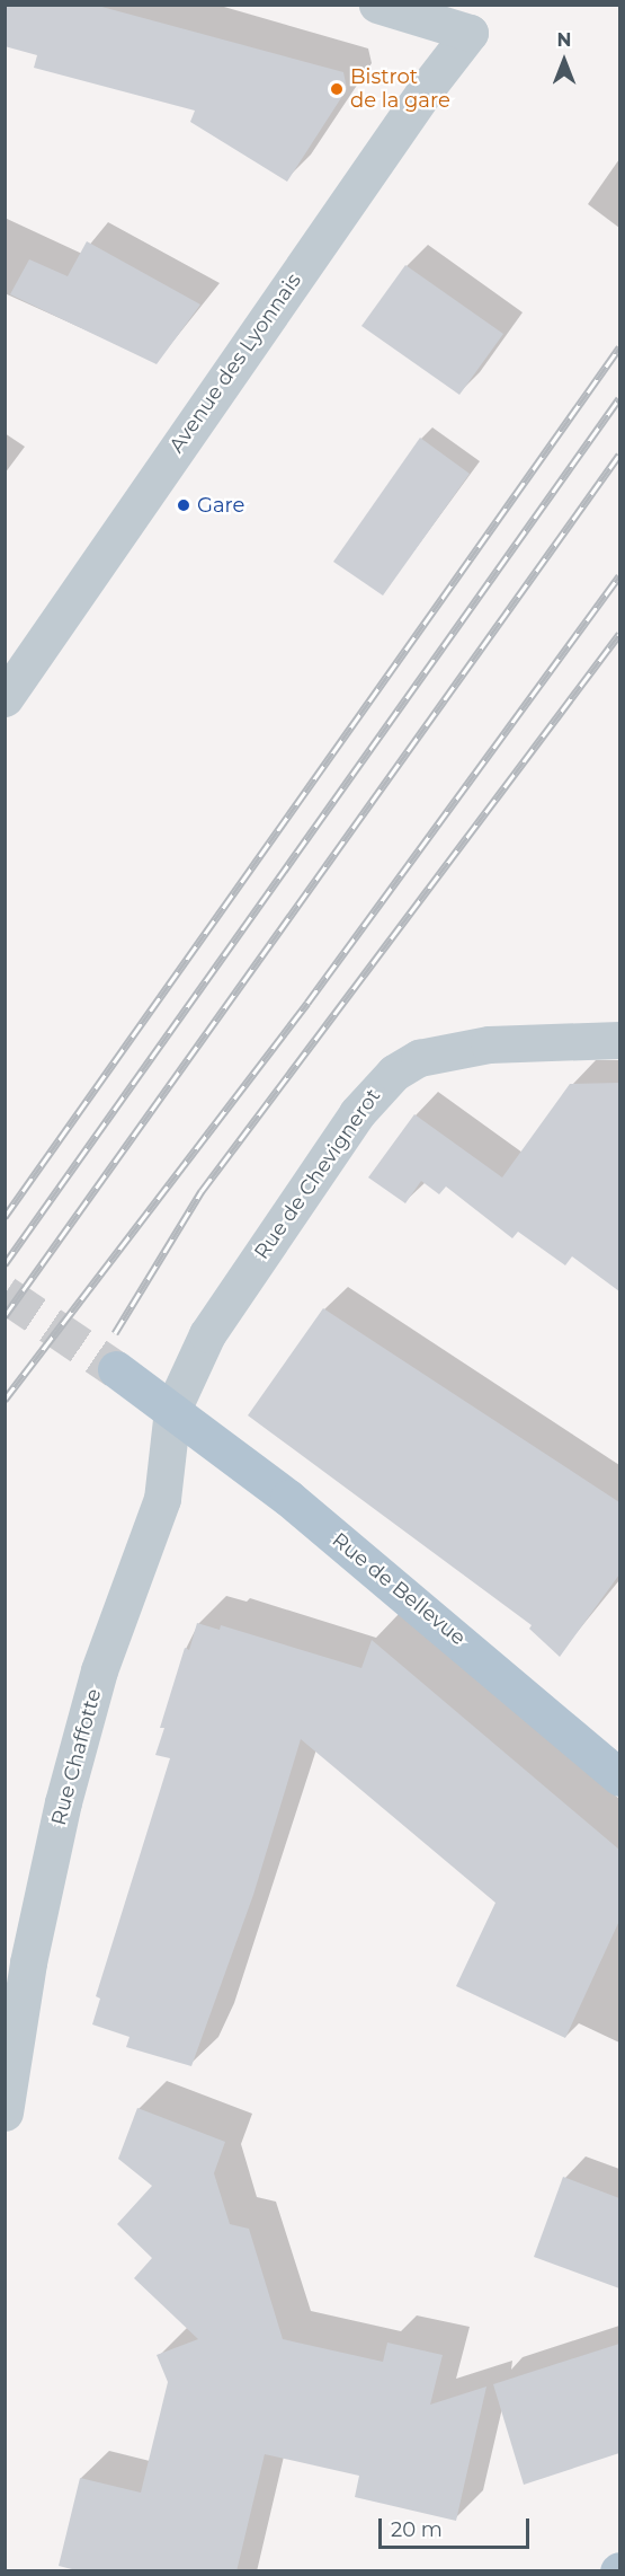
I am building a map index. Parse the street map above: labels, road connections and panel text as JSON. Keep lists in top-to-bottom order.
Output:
{
  "streets": {
    "main road": ["Rue de Bellevue"],
    "street": ["Avenue des Lyonnais", "Rue de Chevignerot", "Rue Chaffotte"]
  },
  "crossings": [
    ["Rue de Chevignerot", "Rue de Bellevue"],
    ["Rue de Chevignerot", "Rue Chaffotte"],
    ["Rue de Bellevue", "Rue Chaffotte"]
  ],
  "places": ["Bistrot de la gare", "Gare"],
  "scale_bar": "20 m",
  "north": "top"
}
